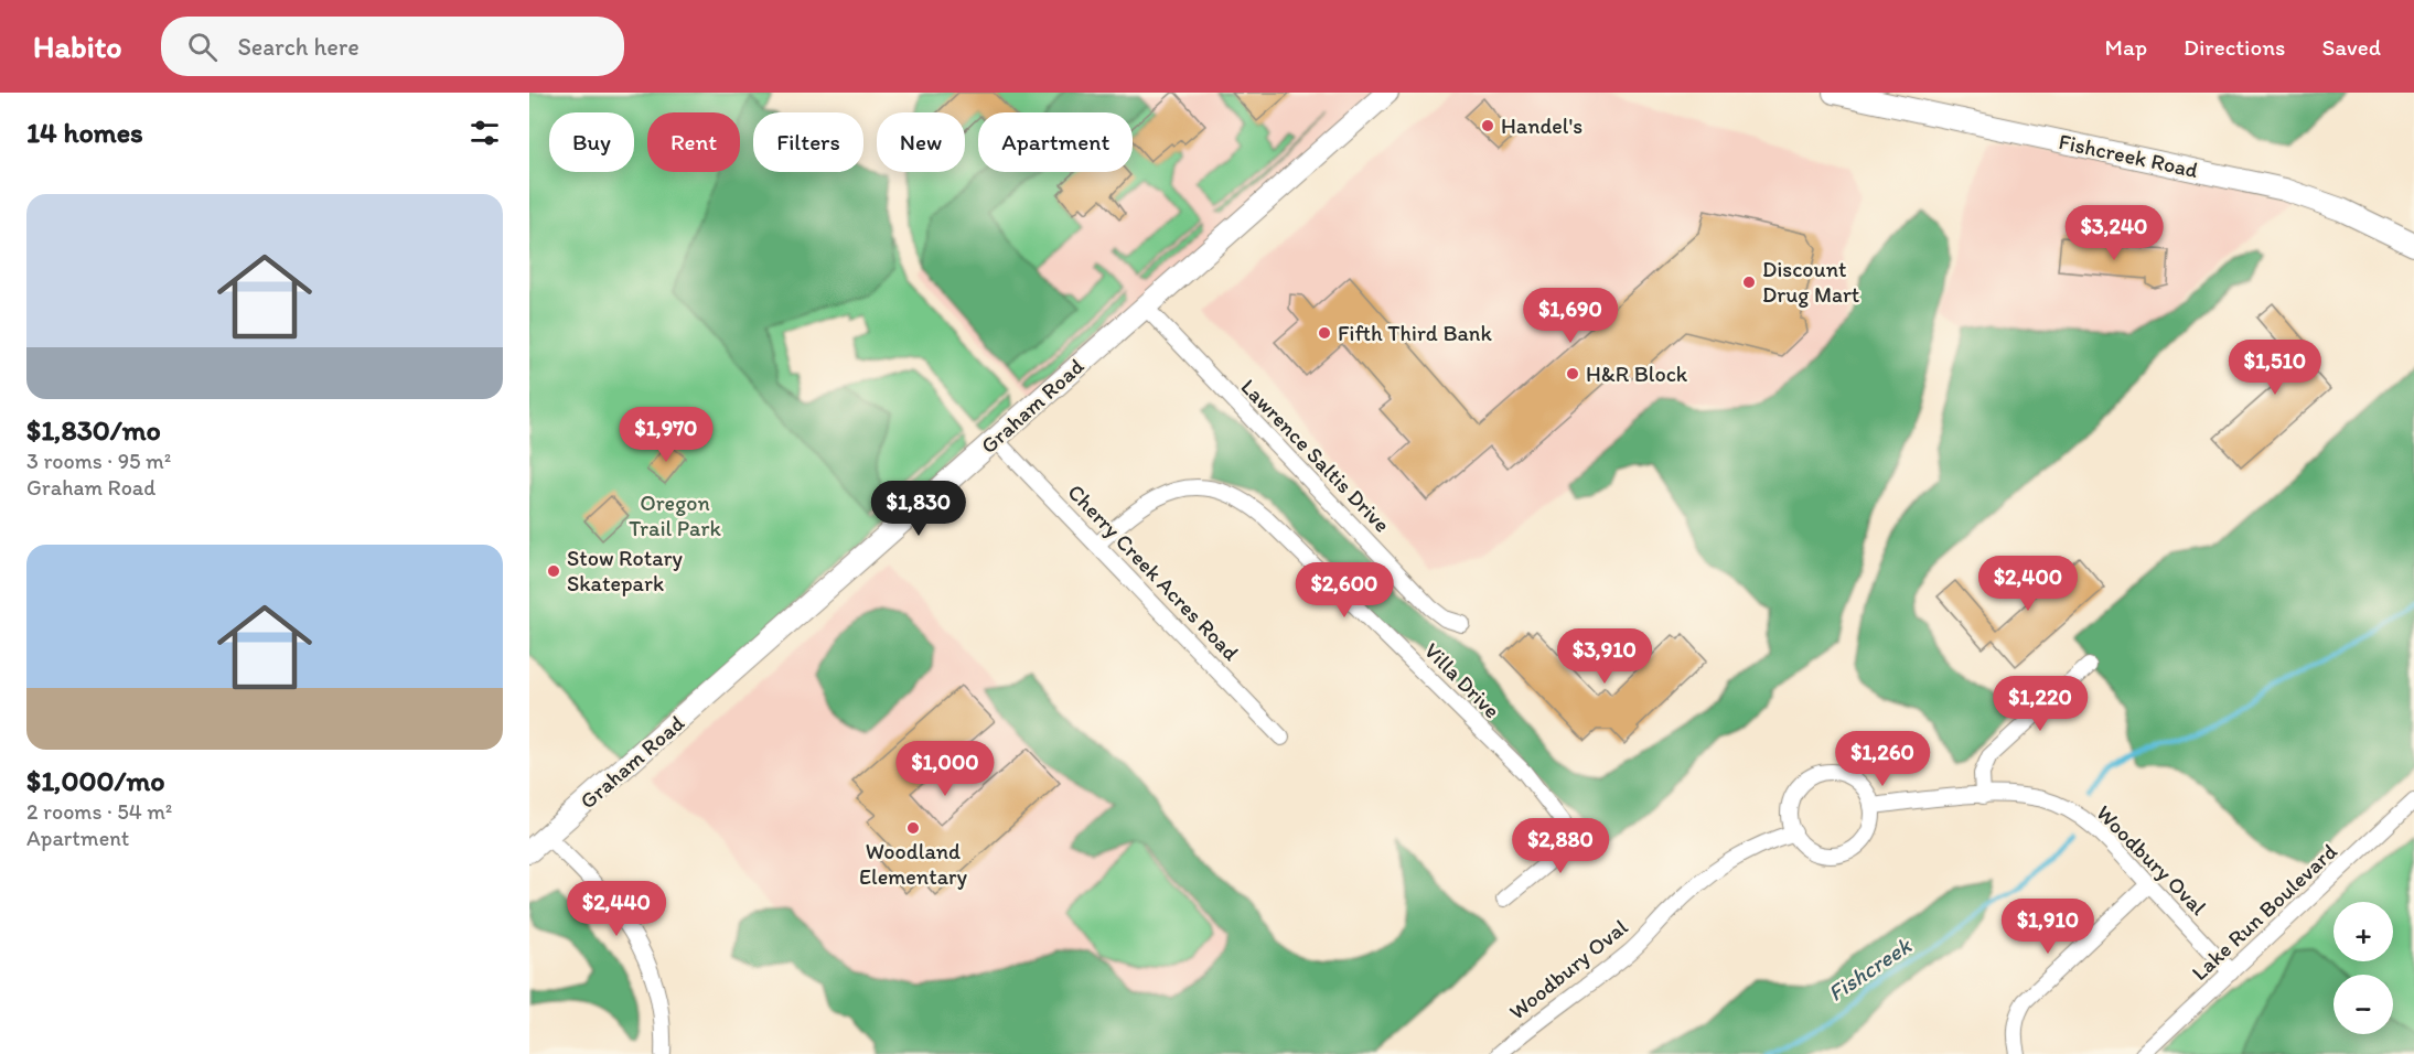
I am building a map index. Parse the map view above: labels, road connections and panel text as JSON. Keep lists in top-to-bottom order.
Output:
{
  "streets": {
    "main road": ["Fishcreek Road", "Graham Road"],
    "street": [
      "Lawrence Saltis Drive",
      "Cherry Creek Acres Road",
      "Villa Drive",
      "Woodbury Oval",
      "Lake Run Boulevard"
    ]
  },
  "crossings": [
    ["Graham Road", "Lawrence Saltis Drive"],
    ["Graham Road", "Cherry Creek Acres Road"],
    ["Cherry Creek Acres Road", "Villa Drive"],
    ["Woodbury Oval", "Lake Run Boulevard"]
  ],
  "water": ["Fishcreek"],
  "parks": ["Oregon Trail Park"],
  "places": [
    "Handel's",
    "Discount Drug Mart",
    "Fifth Third Bank",
    "H&R Block",
    "Stow Rotary Skatepark",
    "Woodland Elementary"
  ],
  "page": {
    "header": "Habito",
    "search": "Search here",
    "nav": ["Map", "Directions", "Saved"],
    "heading": "14 homes",
    "chip": [
      "Buy",
      "Rent",
      "Filters",
      "New",
      "Apartment"
    ],
    "list": [
      {
        "name": "$1,830/mo",
        "note": "3 rooms · 95 m² · Graham Road"
      },
      {
        "name": "$1,000/mo",
        "note": "2 rooms · 54 m² · Apartment"
      }
    ],
    "price": [
      "$3,240",
      "$1,690",
      "$1,510",
      "$1,970",
      "$1,830",
      "$2,400",
      "$2,600",
      "$3,910",
      "$1,220",
      "$1,260",
      "$1,000",
      "$2,880",
      "$2,440",
      "$1,910"
    ],
    "map_buttons": ["+", "−"]
  }
}
